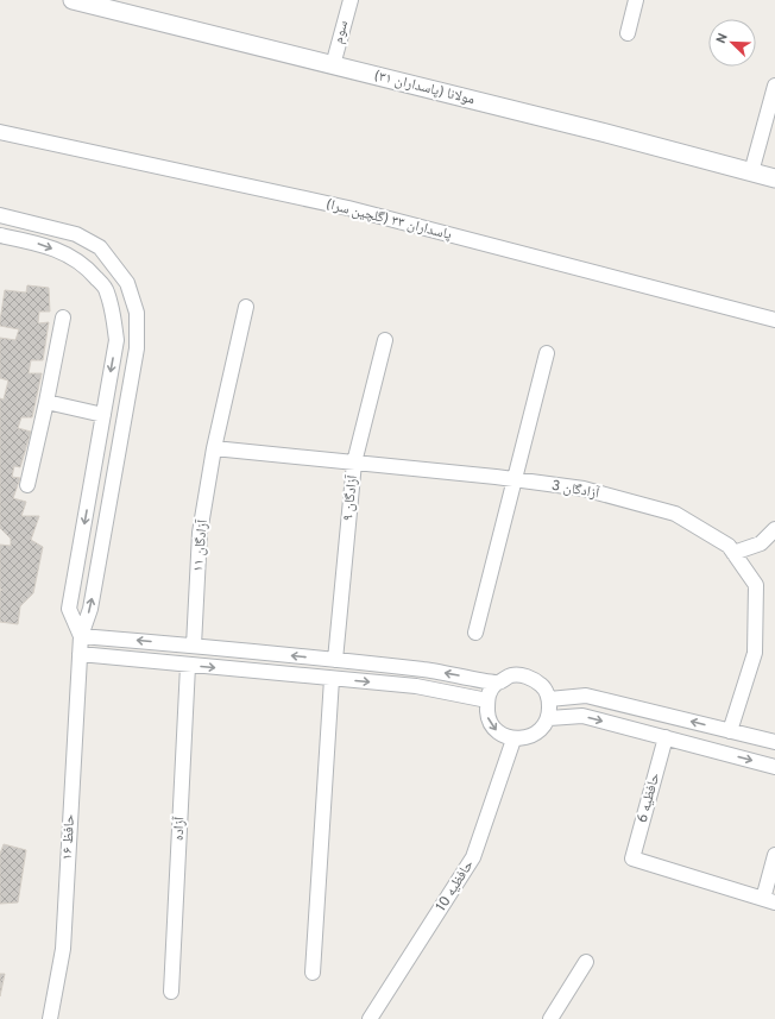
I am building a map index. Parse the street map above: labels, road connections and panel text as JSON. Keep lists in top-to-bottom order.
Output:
{
  "streets": {
    "street": [
      "سوم",
      "مولانا (پاسداران ۳۱)",
      "پاسداران ۳۳ (گلچین سرا)",
      "آزادگان 3",
      "آزادگان ۹",
      "آزادگان ۱۱",
      "حافظیه 6",
      "آزاده",
      "حافظ ۱۶",
      "حافظیه 10"
    ]
  },
  "crossings": [
    ["سوم", "مولانا (پاسداران ۳۱)"],
    ["آزادگان 3", "آزادگان ۹"],
    ["آزادگان 3", "آزادگان ۱۱"]
  ],
  "north": "top left"
}
